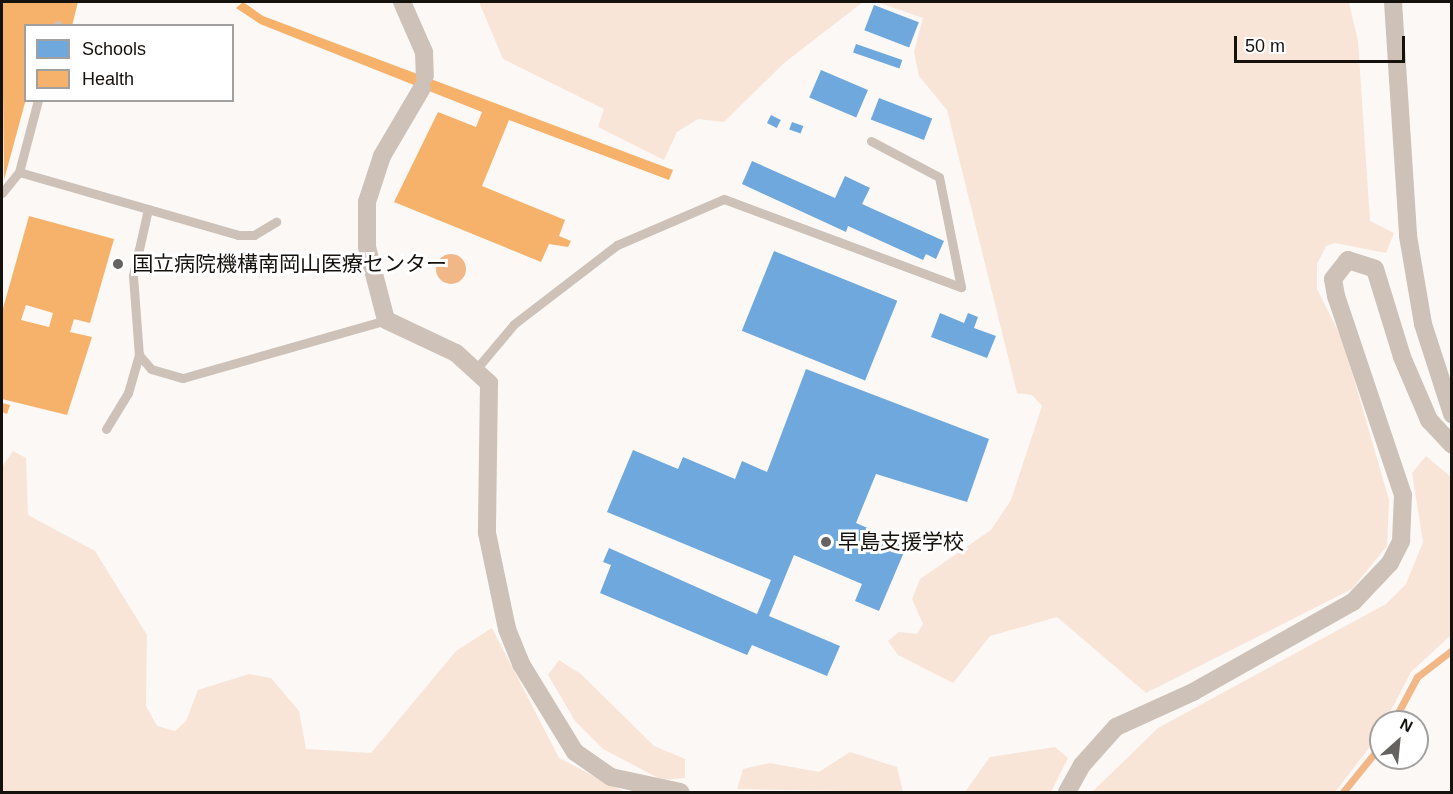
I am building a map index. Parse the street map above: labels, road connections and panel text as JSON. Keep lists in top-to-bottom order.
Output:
{
  "places": ["国立病院機構南岡山医療センター", "早島支援学校"],
  "legend": ["Schools", "Health"],
  "scale_bar": "50 m",
  "north": "top right"
}
